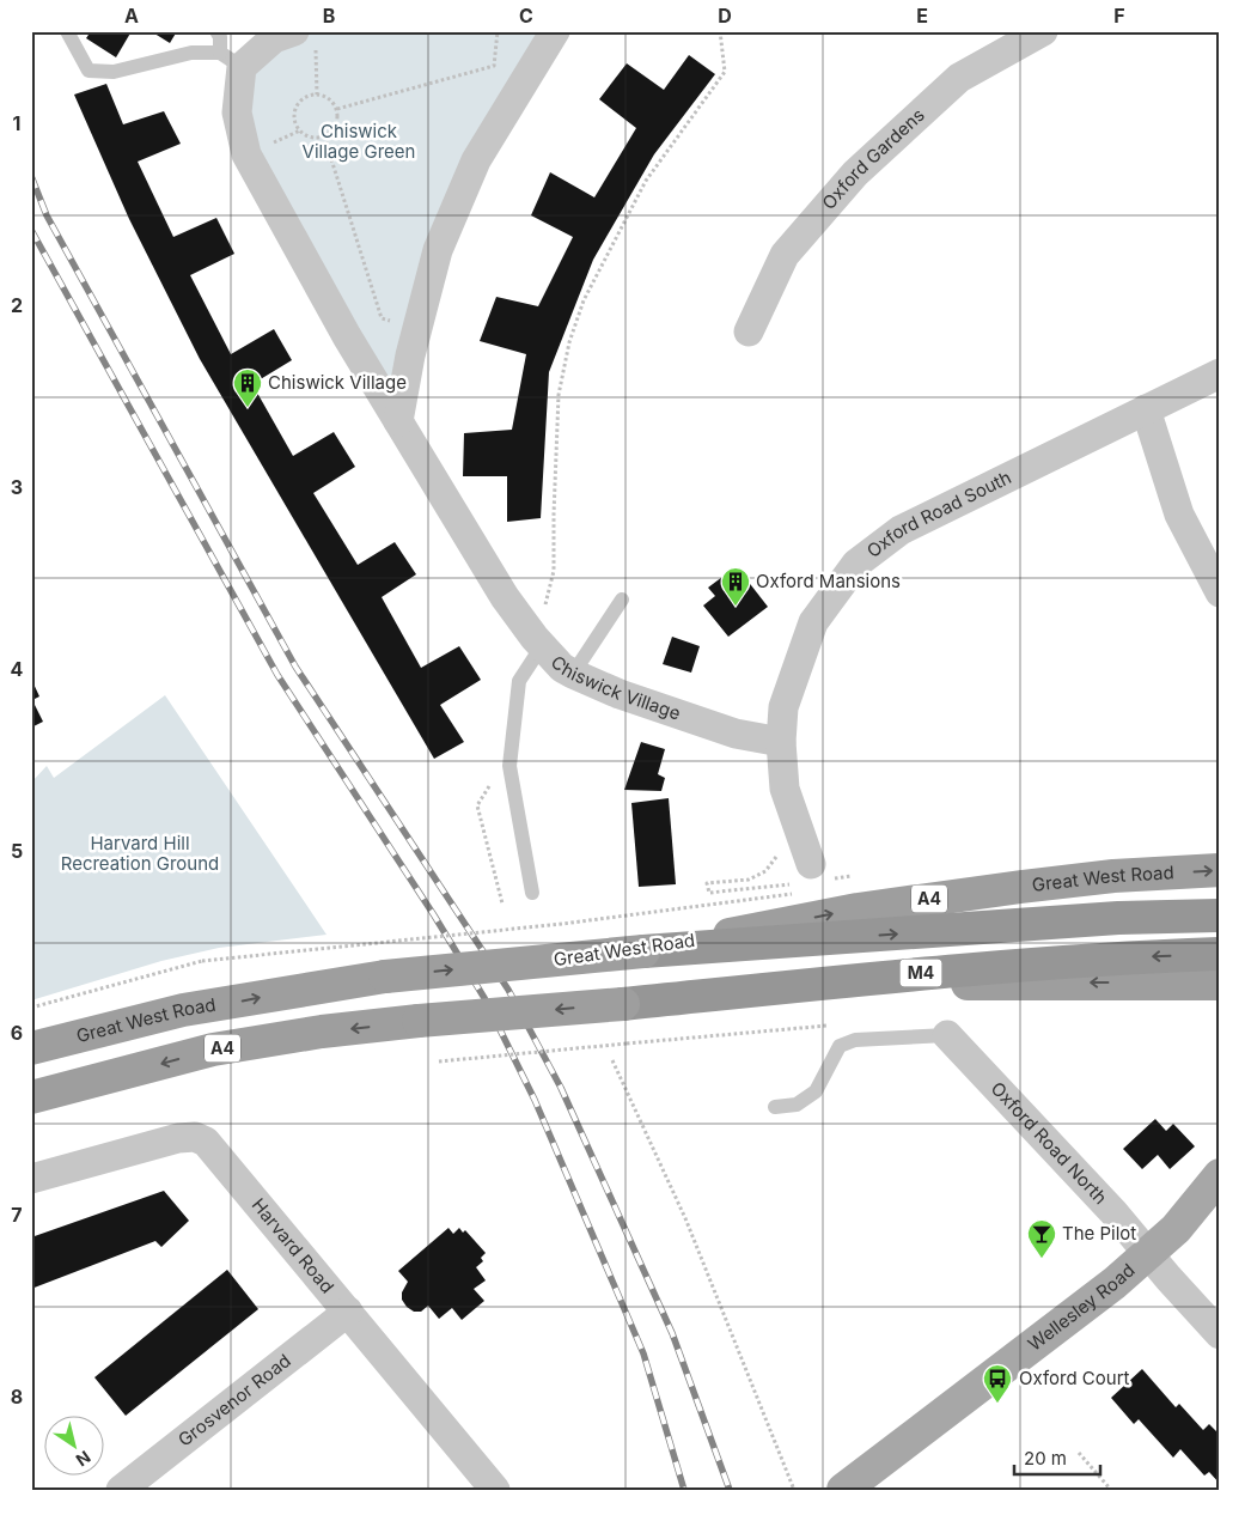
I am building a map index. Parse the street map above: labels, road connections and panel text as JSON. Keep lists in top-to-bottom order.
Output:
{
  "streets": {
    "highway": ["Great West Road", "A4", "M4"],
    "main road": ["Wellesley Road"],
    "street": [
      "Oxford Gardens",
      "Oxford Road South",
      "Chiswick Village",
      "Oxford Road North",
      "Harvard Road",
      "Grosvenor Road"
    ]
  },
  "crossings": [
    ["Oxford Road South", "Chiswick Village"],
    ["Great West Road", "M4"],
    ["A4", "M4"],
    ["Oxford Road North", "Wellesley Road"],
    ["Harvard Road", "Grosvenor Road"]
  ],
  "parks": ["Chiswick Village Green", "Harvard Hill Recreation Ground"],
  "places": {
    "building": ["Chiswick Village", "Oxford Mansions"],
    "bar": ["The Pilot"],
    "bus stop": ["Oxford Court"]
  },
  "scale_bar": "20 m",
  "north": "bottom right",
  "grid": {
    "columns": [
      "A",
      "B",
      "C",
      "D",
      "E",
      "F"
    ],
    "rows": [
      "1",
      "2",
      "3",
      "4",
      "5",
      "6",
      "7",
      "8"
    ]
  }
}
